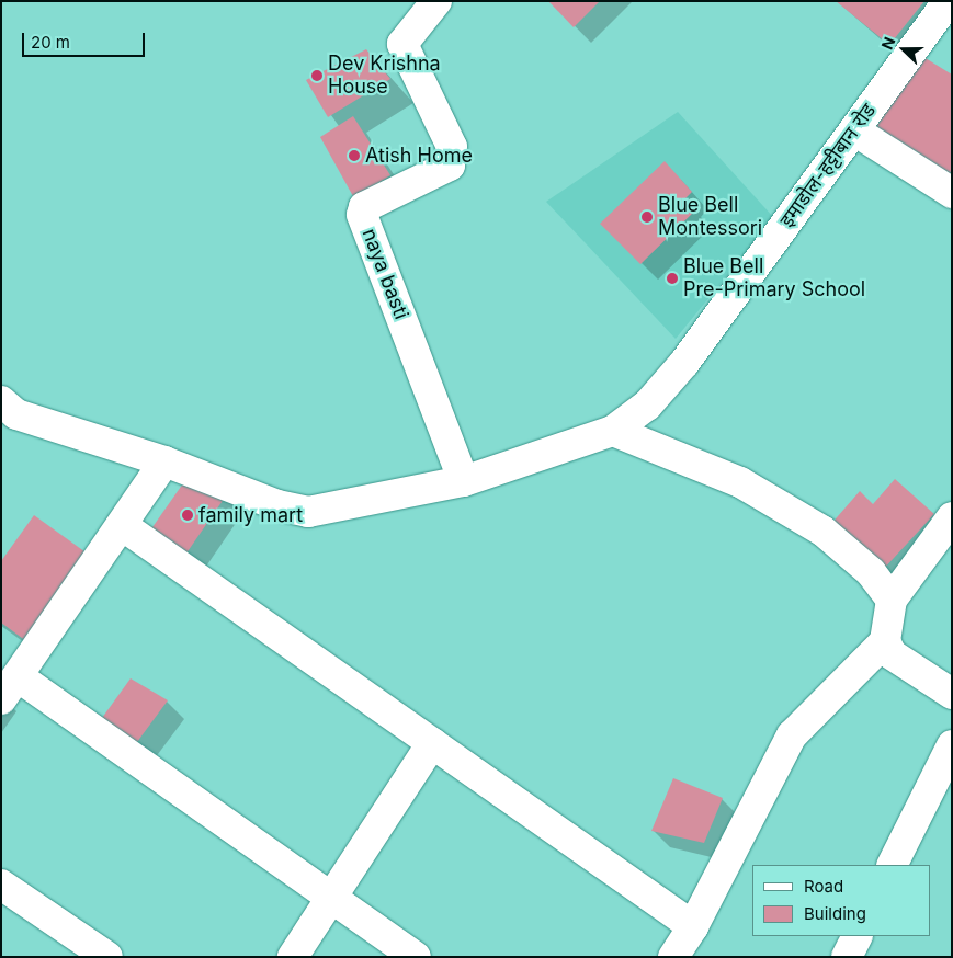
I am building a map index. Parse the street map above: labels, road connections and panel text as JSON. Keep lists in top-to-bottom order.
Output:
{
  "streets": {
    "street": ["इमाडोल-हट्टीबान रोड", "naya basti"]
  },
  "crossings": [
    ["इमाडोल-हट्टीबान रोड", "naya basti"]
  ],
  "places": [
    "Dev Krishna House",
    "Atish Home",
    "Blue Bell Montessori",
    "Blue Bell Pre-Primary School",
    "family mart"
  ],
  "legend": ["Road", "Building"],
  "scale_bar": "20 m",
  "north": "left"
}
